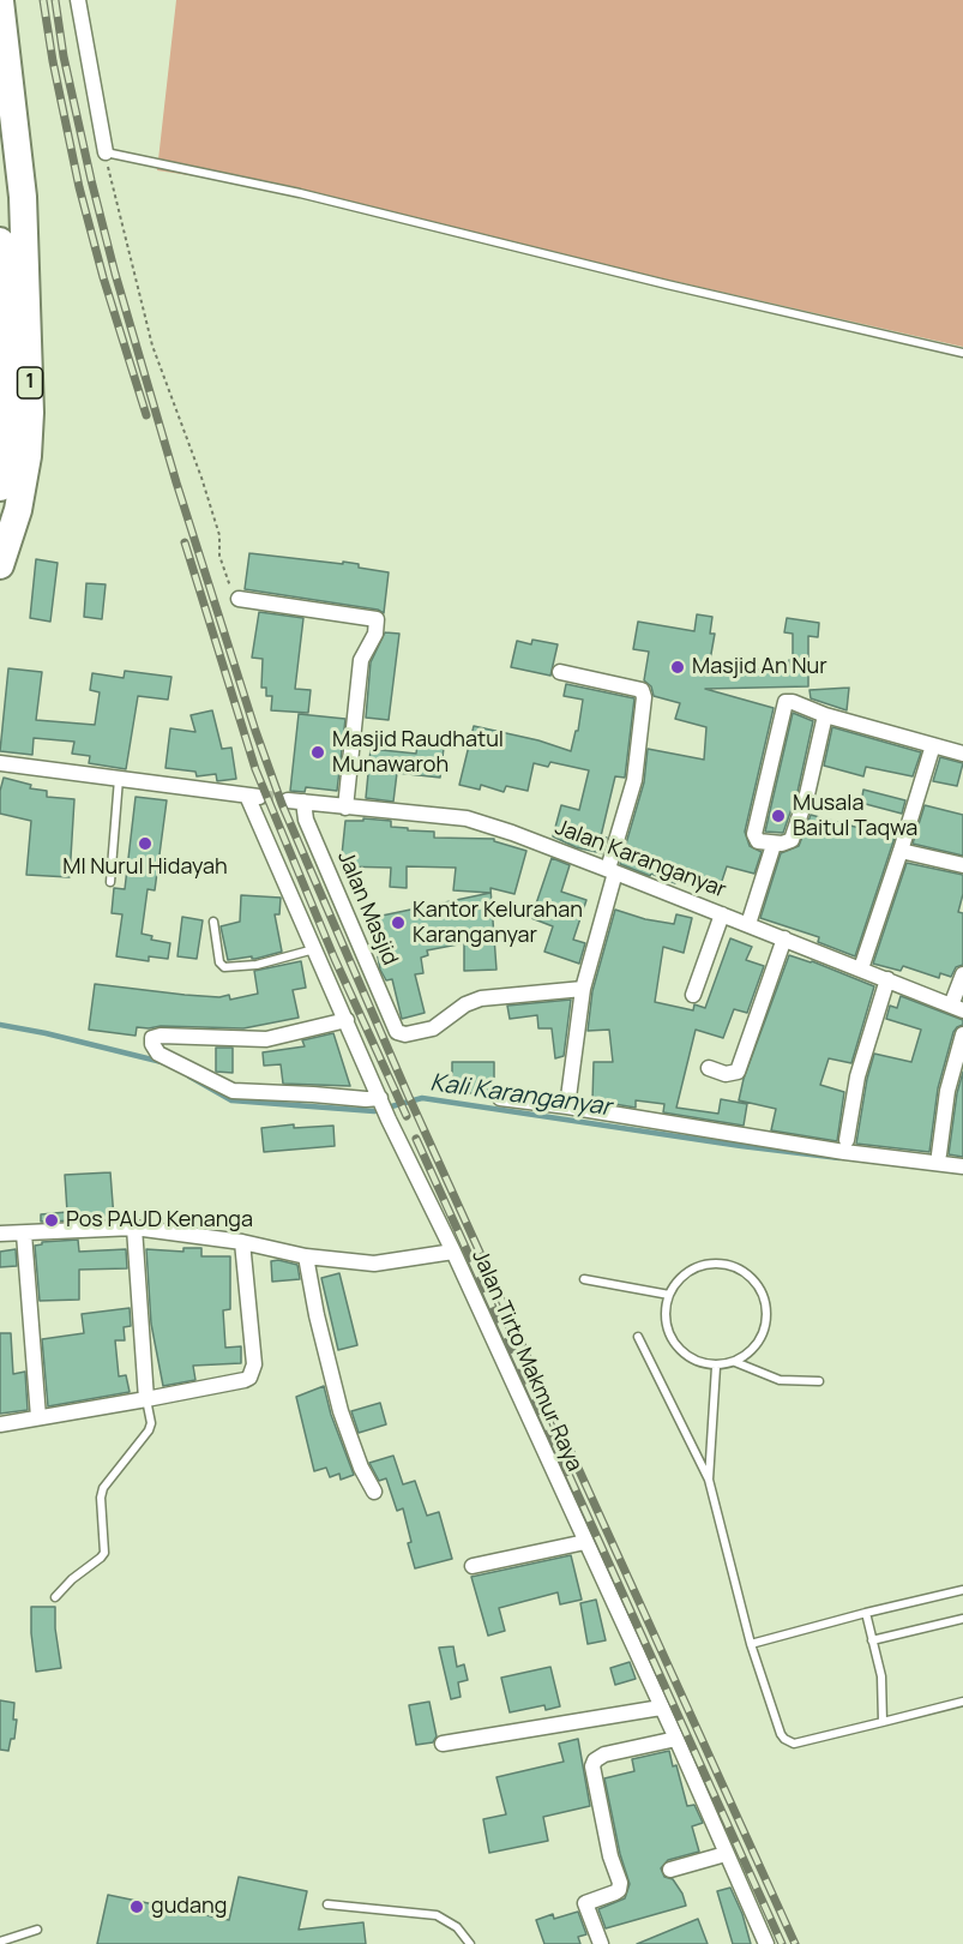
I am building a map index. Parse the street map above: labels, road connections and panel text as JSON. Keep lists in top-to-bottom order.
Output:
{
  "streets": {
    "highway": ["1"],
    "street": ["Jalan Karanganyar", "Jalan Masjid", "Jalan Tirto Makmur Raya"]
  },
  "crossings": [
    ["Jalan Karanganyar", "Jalan Masjid"]
  ],
  "water": ["Kali Karanganyar"],
  "places": [
    "Masjid An Nur",
    "Masjid Raudhatul Munawaroh",
    "Musala Baitul Taqwa",
    "MI Nurul Hidayah",
    "Kantor Kelurahan Karanganyar",
    "Pos PAUD Kenanga",
    "gudang"
  ]
}
